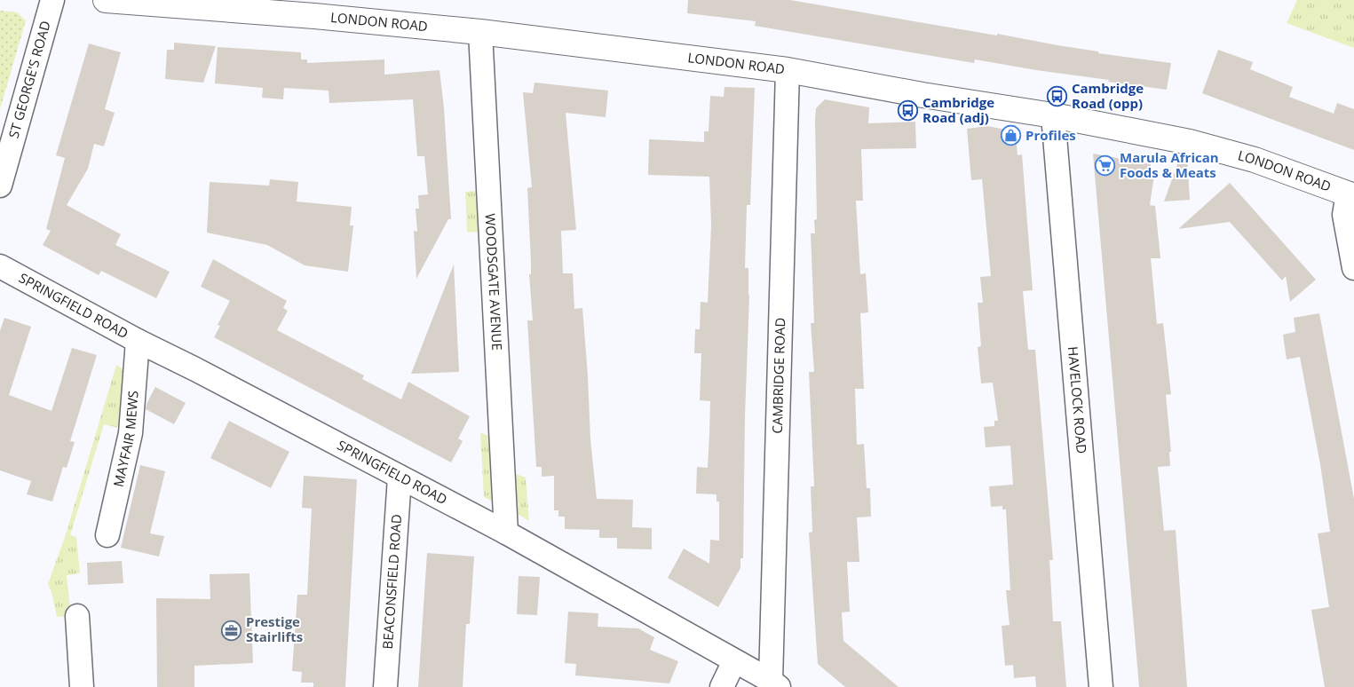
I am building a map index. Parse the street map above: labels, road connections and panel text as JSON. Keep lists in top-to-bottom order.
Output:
{
  "streets": {
    "main road": ["LONDON ROAD"],
    "street": [
      "ST GEORGE'S ROAD",
      "WOODSGATE AVENUE",
      "SPRINGFIELD ROAD",
      "CAMBRIDGE ROAD",
      "HAVELOCK ROAD",
      "MAYFAIR MEWS",
      "BEACONSFIELD ROAD"
    ]
  },
  "crossings": [
    ["LONDON ROAD", "WOODSGATE AVENUE"],
    ["LONDON ROAD", "CAMBRIDGE ROAD"],
    ["LONDON ROAD", "HAVELOCK ROAD"],
    ["WOODSGATE AVENUE", "SPRINGFIELD ROAD"],
    ["SPRINGFIELD ROAD", "CAMBRIDGE ROAD"],
    ["SPRINGFIELD ROAD", "MAYFAIR MEWS"],
    ["SPRINGFIELD ROAD", "BEACONSFIELD ROAD"]
  ],
  "places": {
    "bus stop": ["Cambridge Road (opp)", "Cambridge Road (adj)"],
    "shop": ["Profiles"],
    "supermarket": ["Marula African Foods & Meats"],
    "office": ["Prestige Stairlifts"]
  }
}
